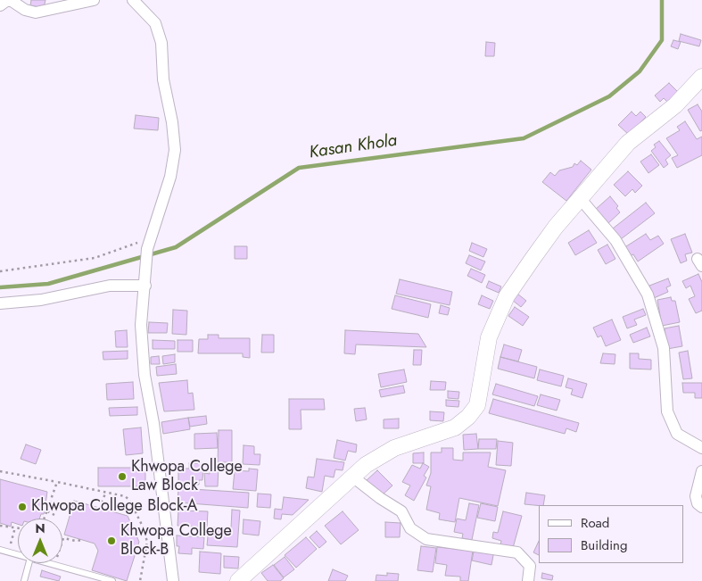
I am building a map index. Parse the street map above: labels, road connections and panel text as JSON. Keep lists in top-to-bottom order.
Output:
{
  "water": ["Kasan Khola"],
  "places": ["Khwopa College Law Block", "Khwopa College Block-A", "Khwopa College Block-B"],
  "legend": ["Road", "Building"],
  "north": "top"
}
